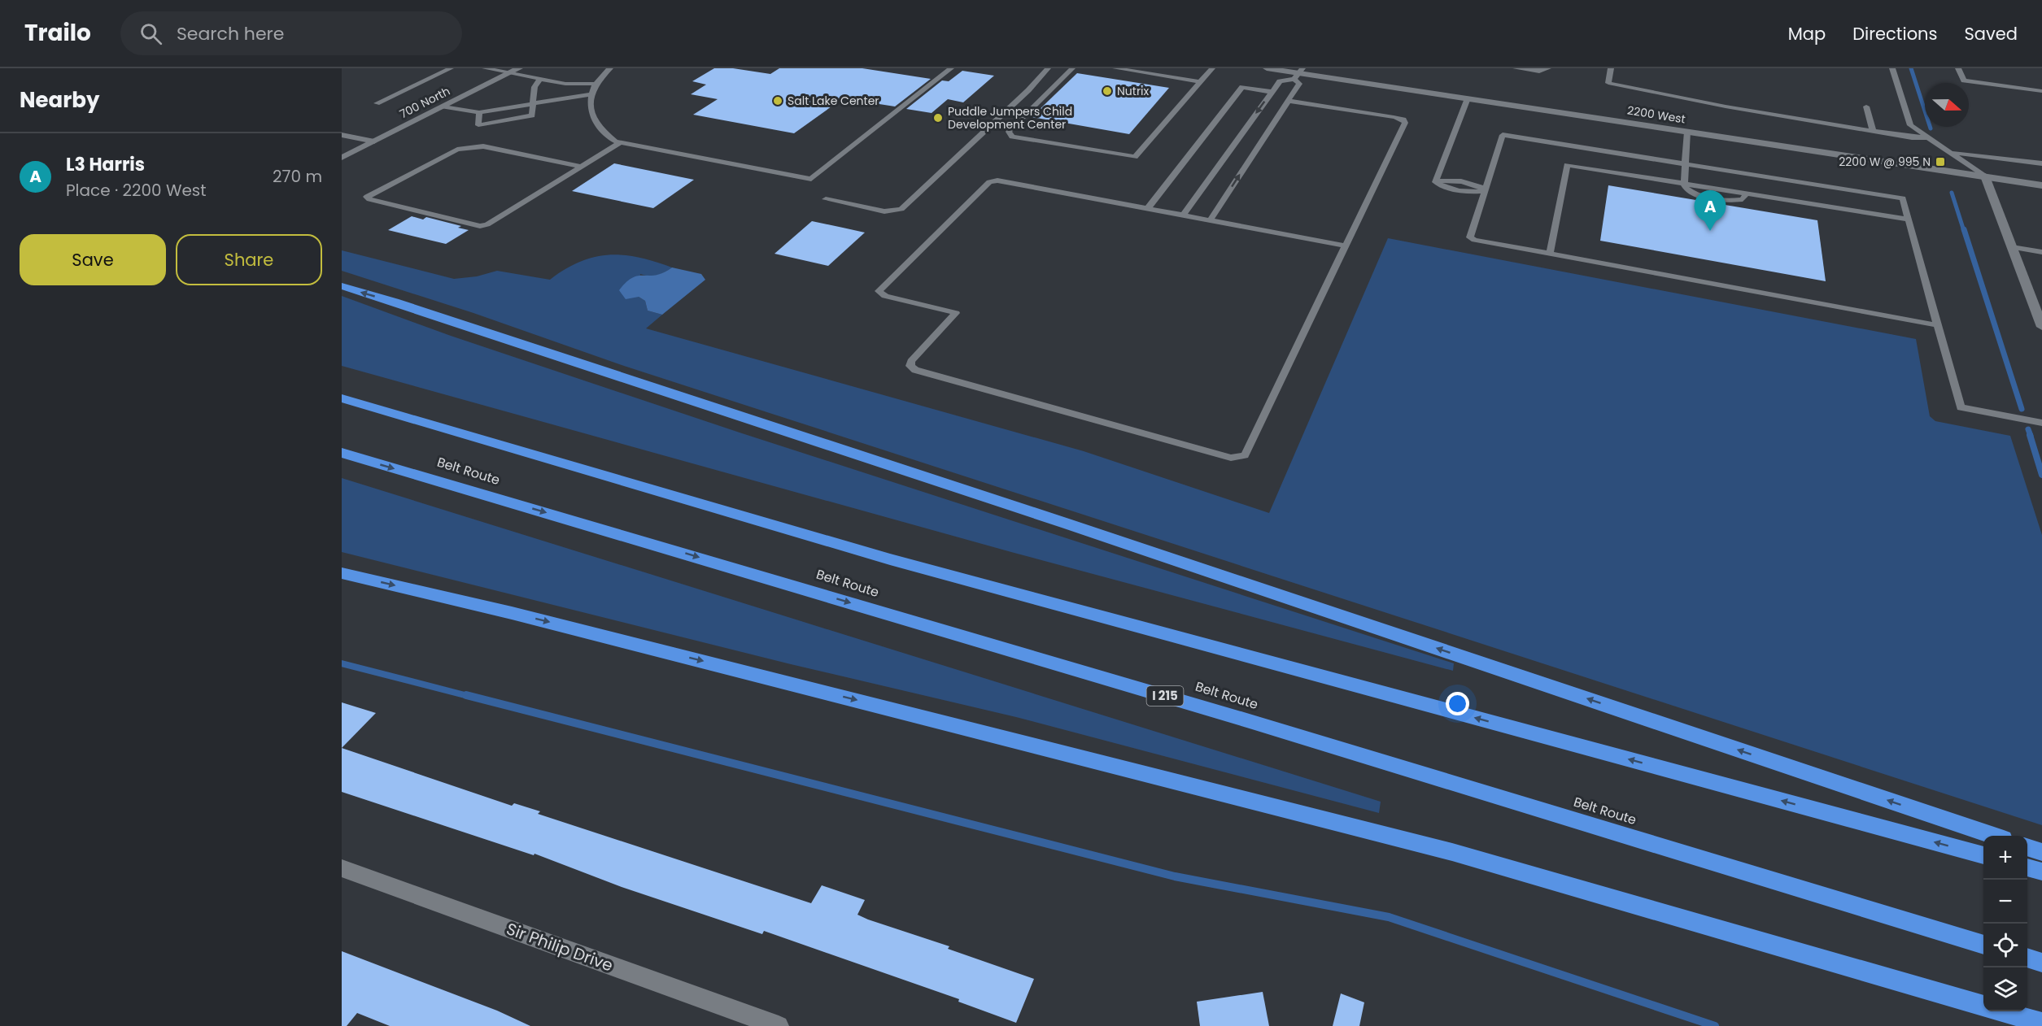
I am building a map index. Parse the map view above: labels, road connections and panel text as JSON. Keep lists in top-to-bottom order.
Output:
{
  "streets": {
    "highway": ["Belt Route", "I 215"],
    "street": ["700 North", "2200 West", "Sir Philip Drive"]
  },
  "places": {
    "other": ["Nutrix", "Salt Lake Center", "Puddle Jumpers Child Development Center"],
    "transit": ["2200 W @ 995 N"]
  },
  "north": "right",
  "page": {
    "header": "Trailo",
    "search": "Search here",
    "nav": ["Map", "Directions", "Saved"],
    "heading": "Nearby",
    "list": [
      {
        "mark": "A",
        "name": "L3 Harris",
        "note": "Place · 2200 West",
        "value": "270 m"
      }
    ],
    "pins": "A",
    "buttons": ["Save", "Share"],
    "map_buttons": ["+", "−"]
  }
}
